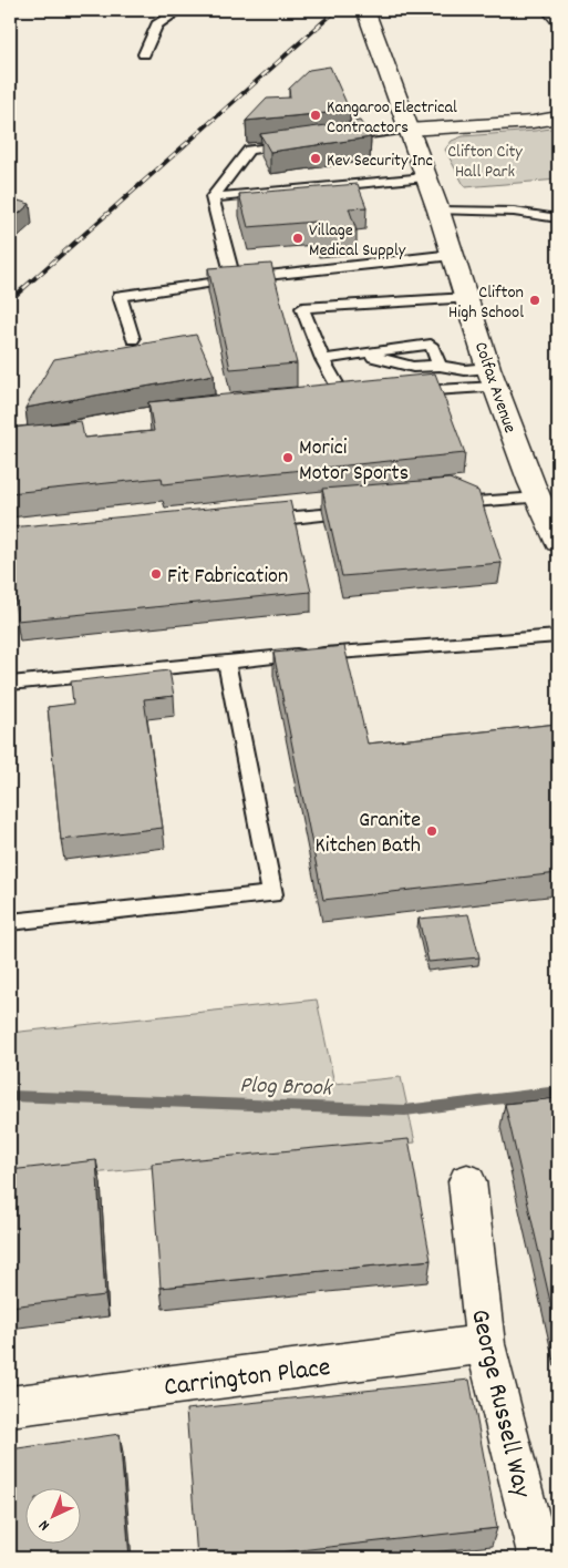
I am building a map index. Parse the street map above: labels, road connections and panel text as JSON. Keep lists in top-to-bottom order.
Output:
{
  "streets": {
    "street": ["Colfax Avenue", "Carrington Place", "George Russell Way"]
  },
  "crossings": [
    ["Carrington Place", "George Russell Way"]
  ],
  "water": ["Plog Brook"],
  "parks": ["Clifton City Hall Park"],
  "places": [
    "Kangaroo Electrical Contractors",
    "Kev Security Inc",
    "Village Medical Supply",
    "Clifton High School",
    "Morici Motor Sports",
    "Fit Fabrication",
    "Granite Kitchen Bath"
  ],
  "north": "bottom left"
}
